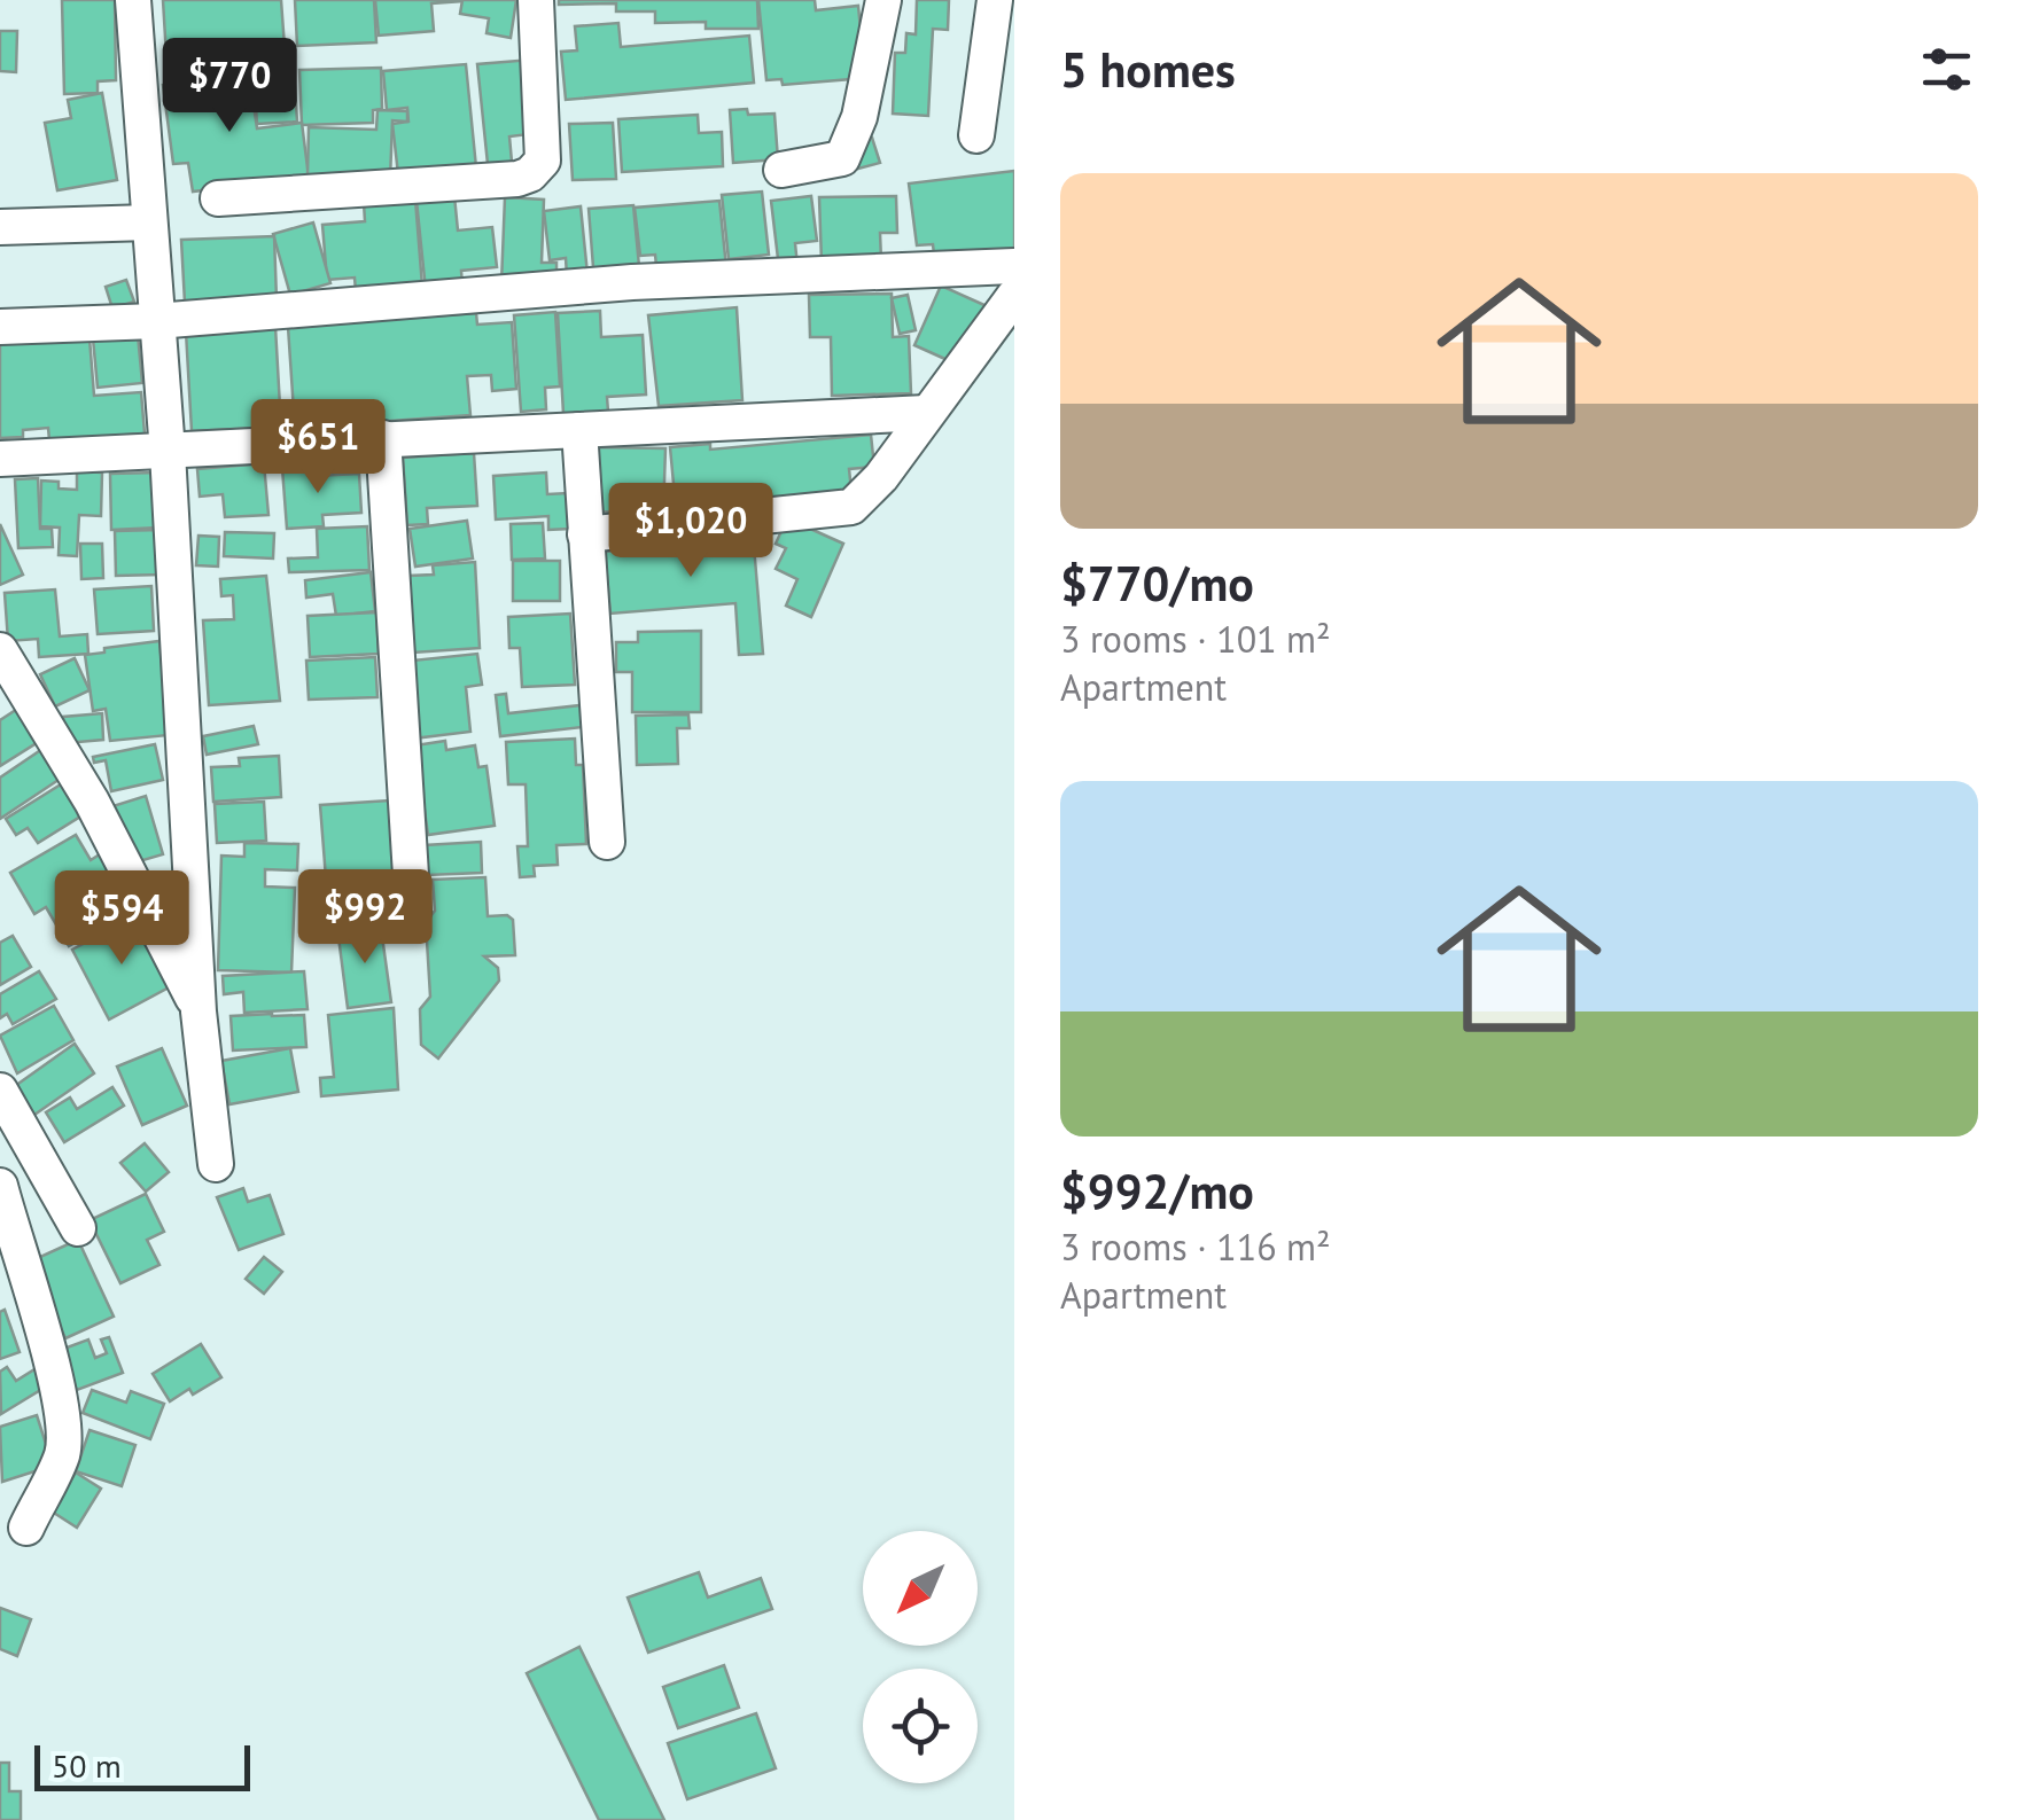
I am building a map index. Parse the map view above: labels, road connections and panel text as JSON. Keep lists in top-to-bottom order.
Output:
{
  "scale_bar": "50 m",
  "north": "bottom left",
  "page": {
    "heading": "5 homes",
    "price": [
      "$770",
      "$651",
      "$1,020",
      "$992",
      "$594"
    ],
    "list": [
      {
        "name": "$770/mo",
        "note": "3 rooms · 101 m² · Apartment"
      },
      {
        "name": "$992/mo",
        "note": "3 rooms · 116 m² · Apartment"
      }
    ],
    "scale": "50 m"
  }
}
